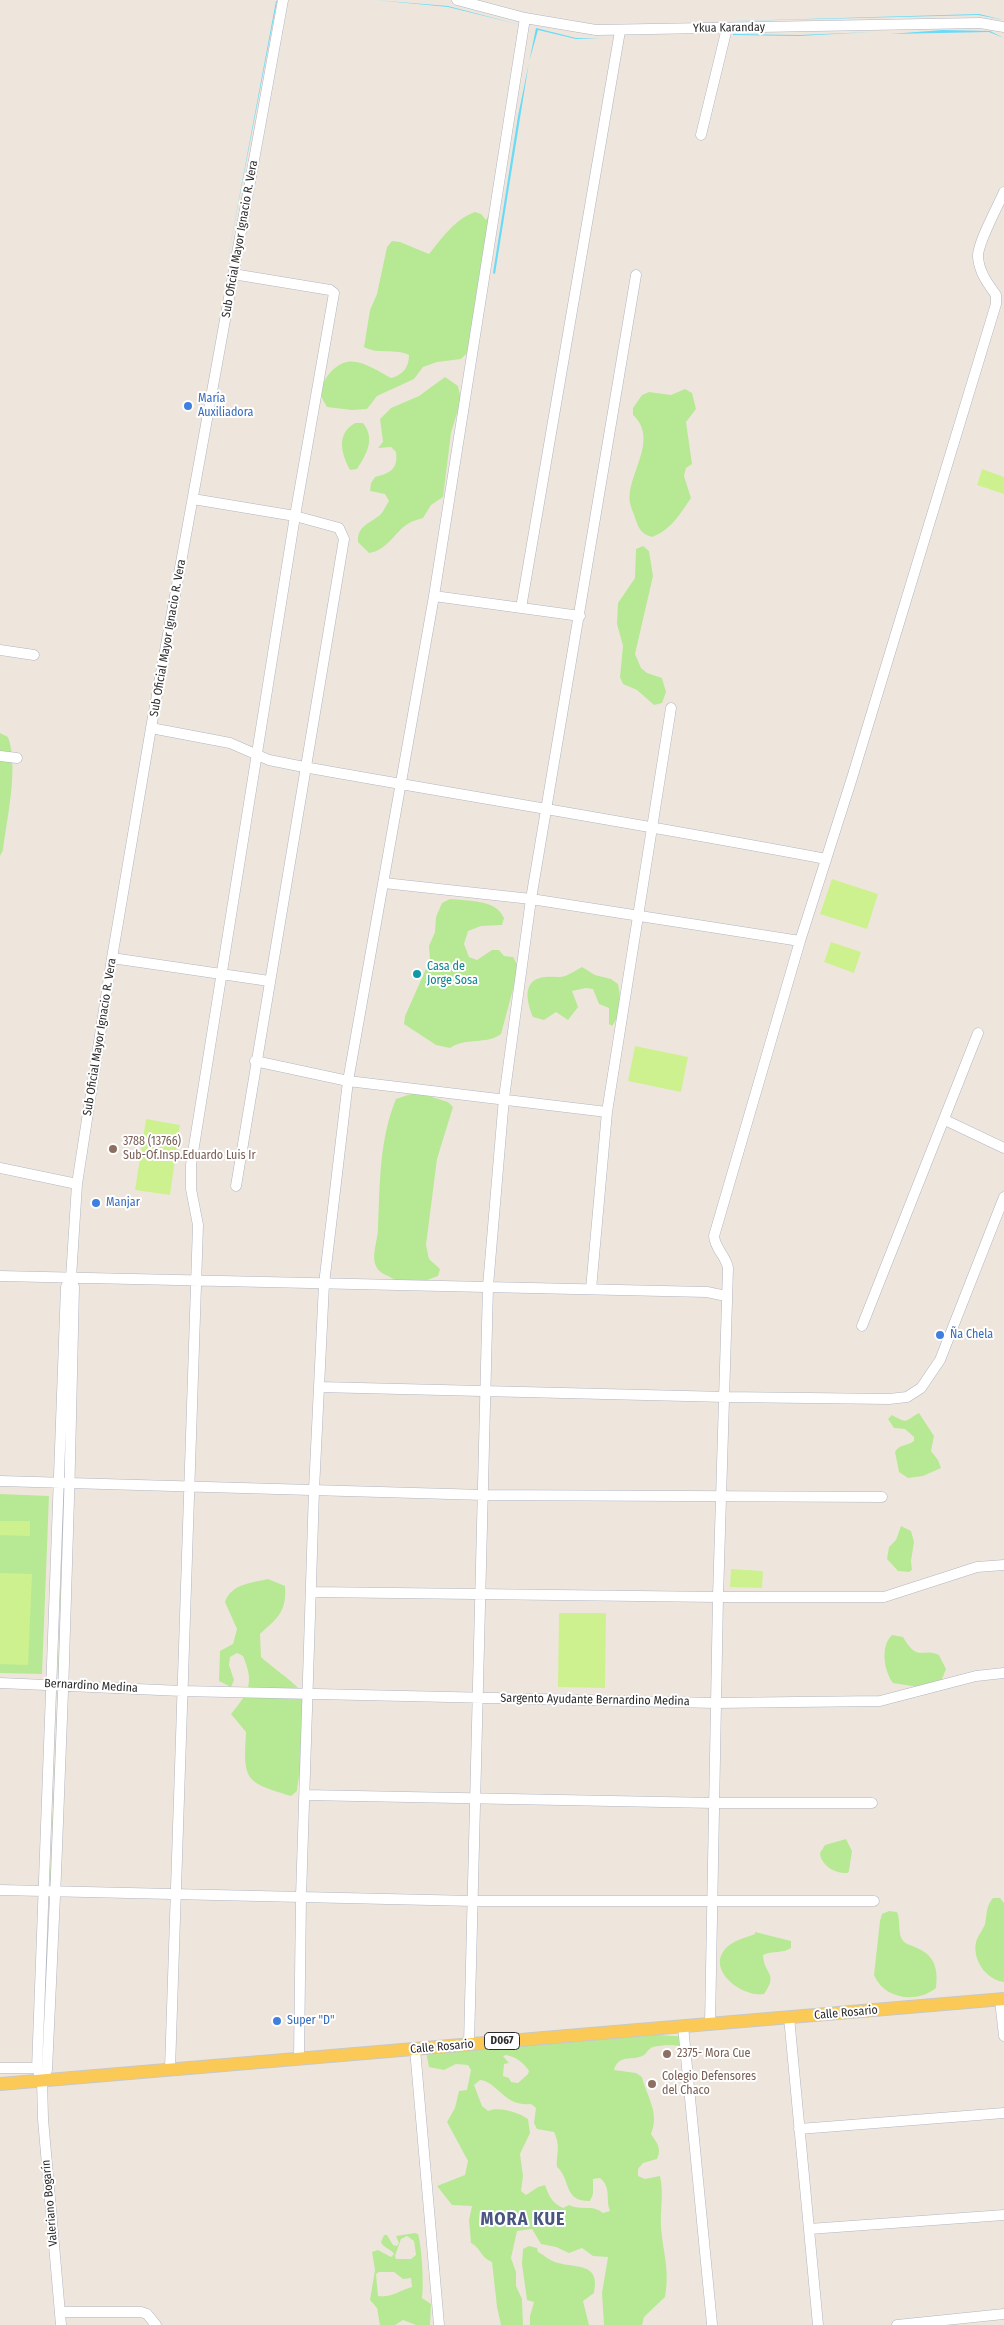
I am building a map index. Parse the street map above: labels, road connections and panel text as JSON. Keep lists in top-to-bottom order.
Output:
{
  "streets": {
    "main road": ["Calle Rosario", "D067"],
    "street": [
      "Ykua Karanday",
      "Sub Oficial Mayor Ignacio R. Vera",
      "Bernardino Medina",
      "Sargento Ayudante Bernardino Medina",
      "Valeriano Bogarín"
    ]
  },
  "crossings": [
    ["Bernardino Medina", "Sargento Ayudante Bernardino Medina"],
    ["Calle Rosario", "Valeriano Bogarín"]
  ],
  "districts": ["MORA KUE"],
  "places": [
    "María Auxiliadora",
    "Casa de Jorge Sosa",
    "3788 (13766) Sub-Of.Insp.Eduardo Luis Ir",
    "Manjar",
    "Ña Chela",
    "Super \"D\"",
    "2375- Mora Cue",
    "Colegio Defensores del Chaco"
  ]
}
